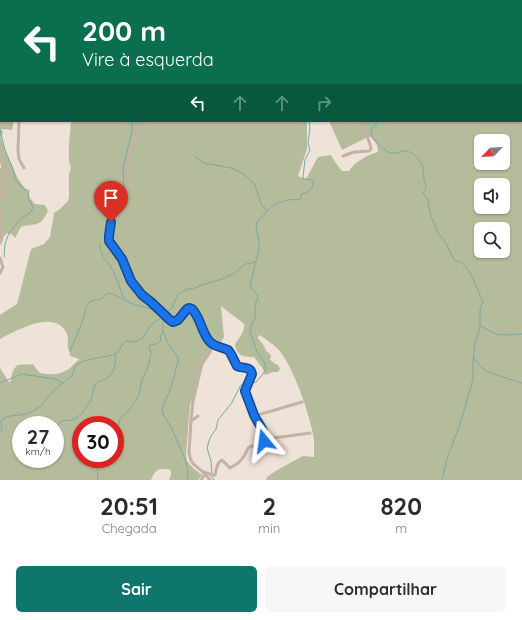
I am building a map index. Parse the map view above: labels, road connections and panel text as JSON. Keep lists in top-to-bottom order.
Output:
{
  "north": "bottom left",
  "page": {
    "turn": ["200 m", "Vire à esquerda"],
    "speed": "27 km/h",
    "limit": "30",
    "eta": [
      "20:51",
      "Chegada",
      "2",
      "min",
      "820",
      "m"
    ],
    "buttons": ["Sair", "Compartilhar"]
  }
}
